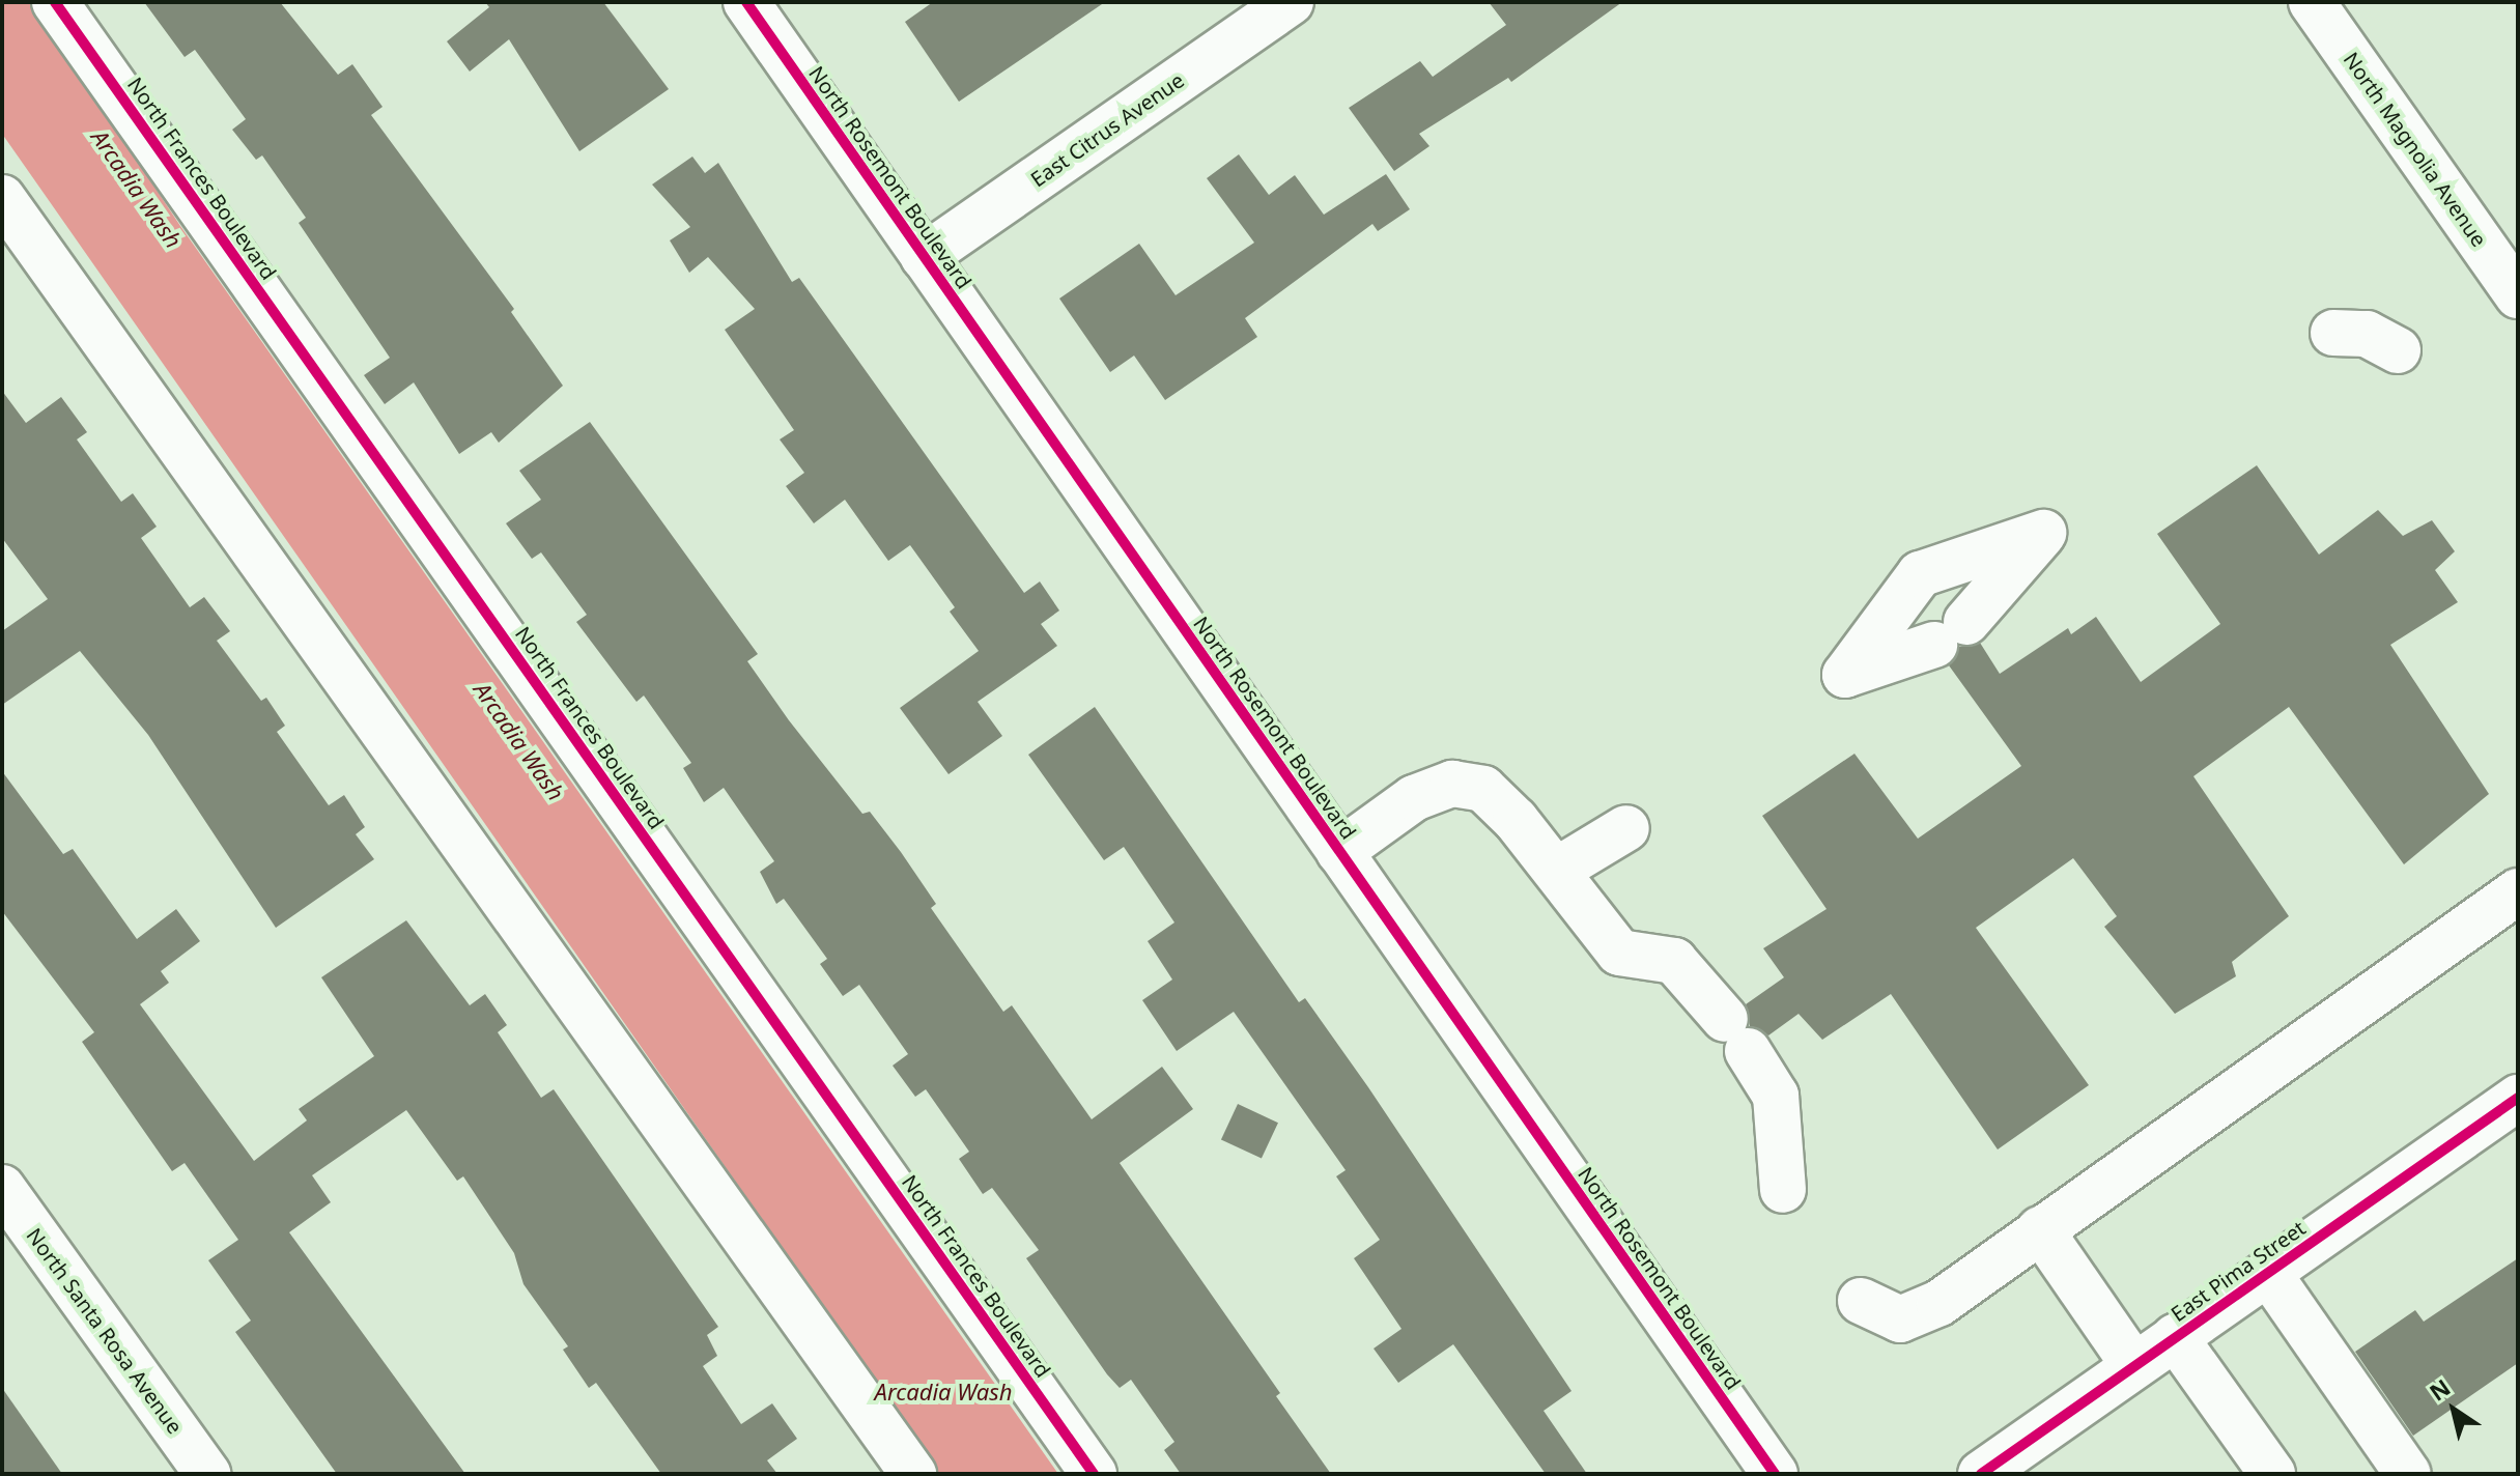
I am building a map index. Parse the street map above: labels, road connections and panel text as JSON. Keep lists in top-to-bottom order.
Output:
{
  "streets": {
    "street": [
      "East Citrus Avenue",
      "North Magnolia Avenue",
      "North Rosemont Boulevard",
      "North Frances Boulevard",
      "East Pima Street",
      "North Santa Rosa Avenue"
    ]
  },
  "crossings": [
    ["East Citrus Avenue", "North Rosemont Boulevard"]
  ],
  "water": ["Arcadia Wash"],
  "north": "top left"
}
